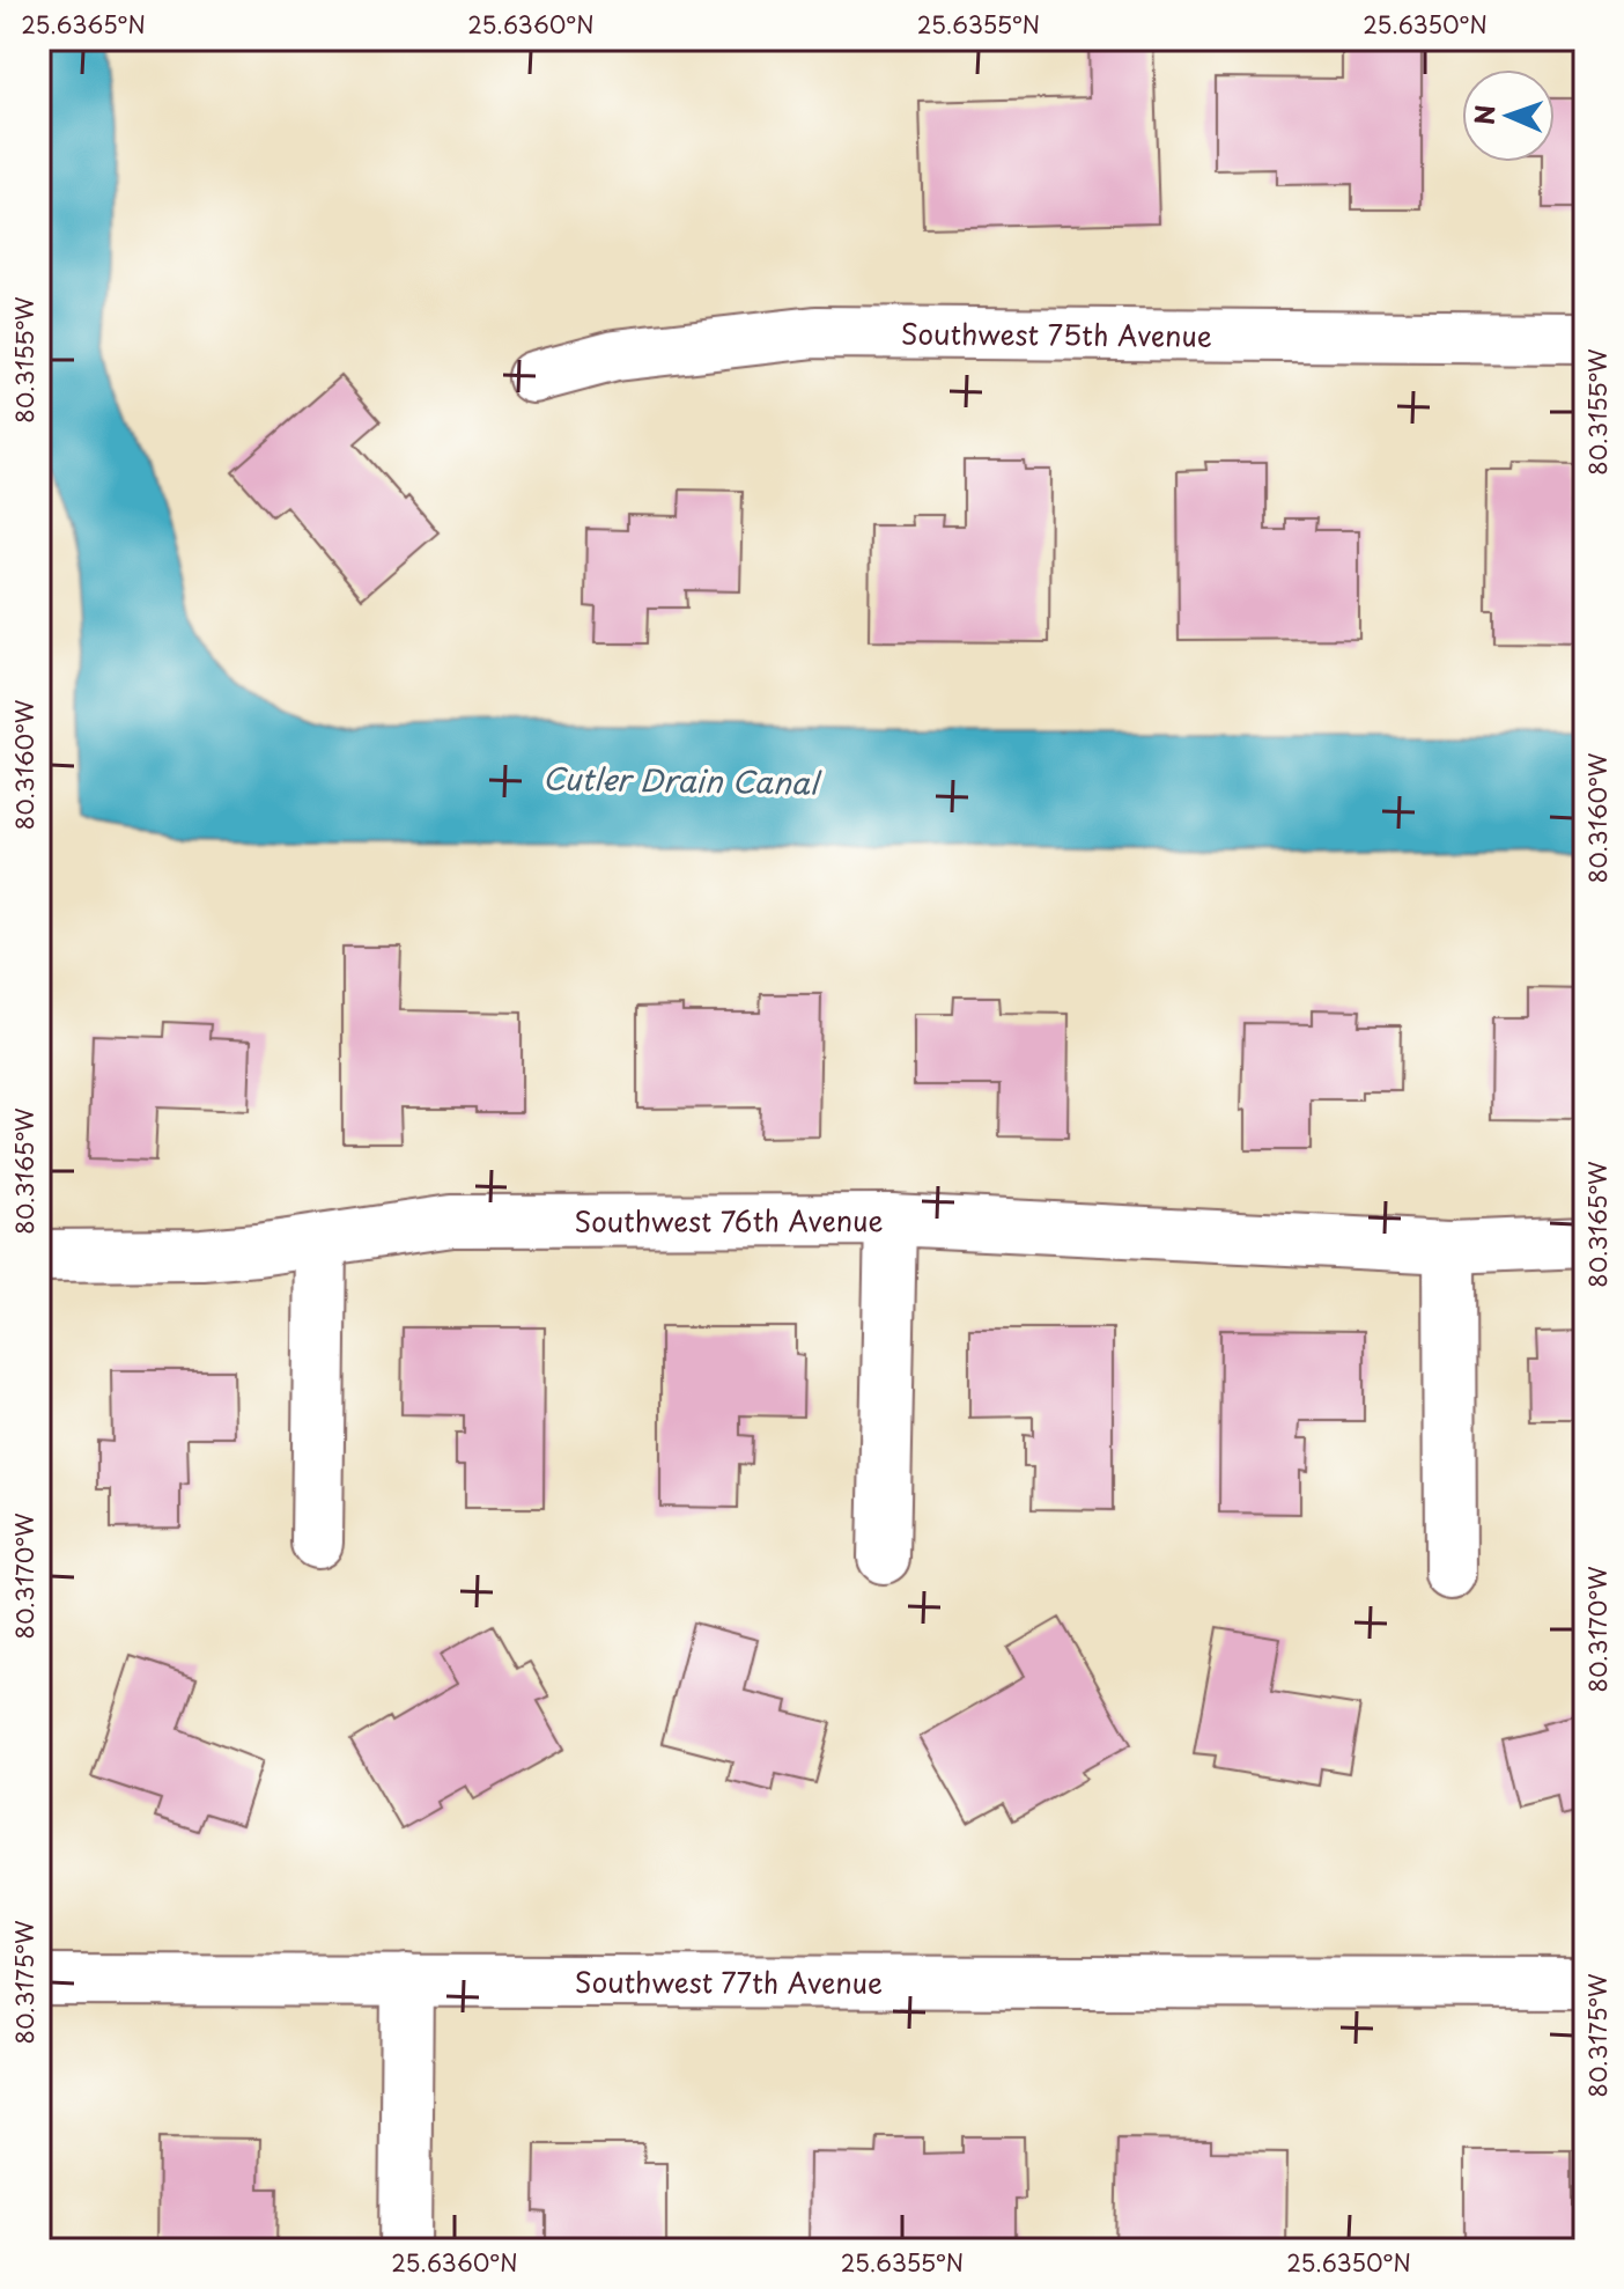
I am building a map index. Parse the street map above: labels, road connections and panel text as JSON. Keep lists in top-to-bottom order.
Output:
{
  "streets": {
    "street": ["Southwest 75th Avenue", "Southwest 76th Avenue", "Southwest 77th Avenue"]
  },
  "water": ["Cutler Drain Canal"],
  "north": "left",
  "coordinates": [
    "25.6365°N",
    "25.6360°N",
    "25.6355°N",
    "25.6350°N",
    "80.3155°W",
    "80.3160°W",
    "80.3165°W",
    "80.3170°W",
    "80.3175°W"
  ]
}
